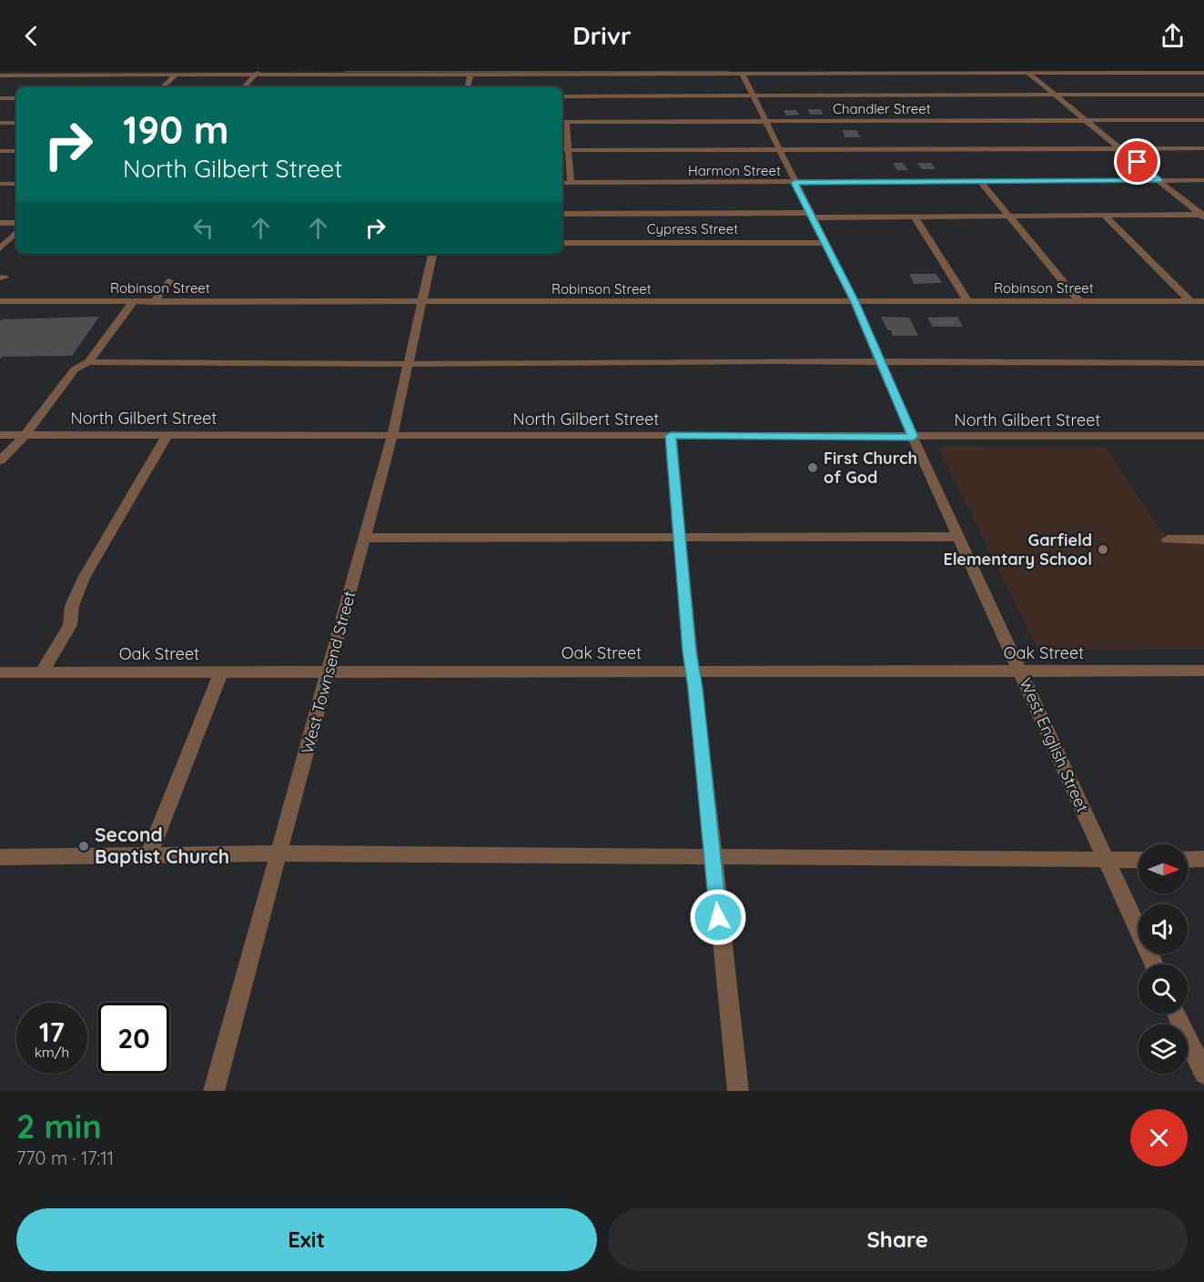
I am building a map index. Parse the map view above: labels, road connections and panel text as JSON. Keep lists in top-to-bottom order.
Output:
{
  "streets": {
    "street": [
      "Chandler Street",
      "Harmon Street",
      "Cypress Street",
      "Robinson Street",
      "North Gilbert Street",
      "Oak Street",
      "West Townsend Street",
      "West English Street"
    ]
  },
  "crossings": [
    ["Chandler Street", "West English Street"],
    ["Harmon Street", "West English Street"],
    ["Cypress Street", "West English Street"],
    ["Robinson Street", "West Townsend Street"],
    ["Robinson Street", "West English Street"],
    ["North Gilbert Street", "West Townsend Street"],
    ["North Gilbert Street", "West English Street"],
    ["Oak Street", "West Townsend Street"],
    ["Oak Street", "West English Street"]
  ],
  "places": ["First Church of God", "Garfield Elementary School", "Second Baptist Church"],
  "north": "right",
  "page": {
    "header": "Drivr",
    "turn": ["190 m", "North Gilbert Street"],
    "speed": "17 km/h",
    "limit": "20",
    "heading": ["2 min", "770 m · 17:11"],
    "buttons": ["Exit", "Share"]
  }
}
